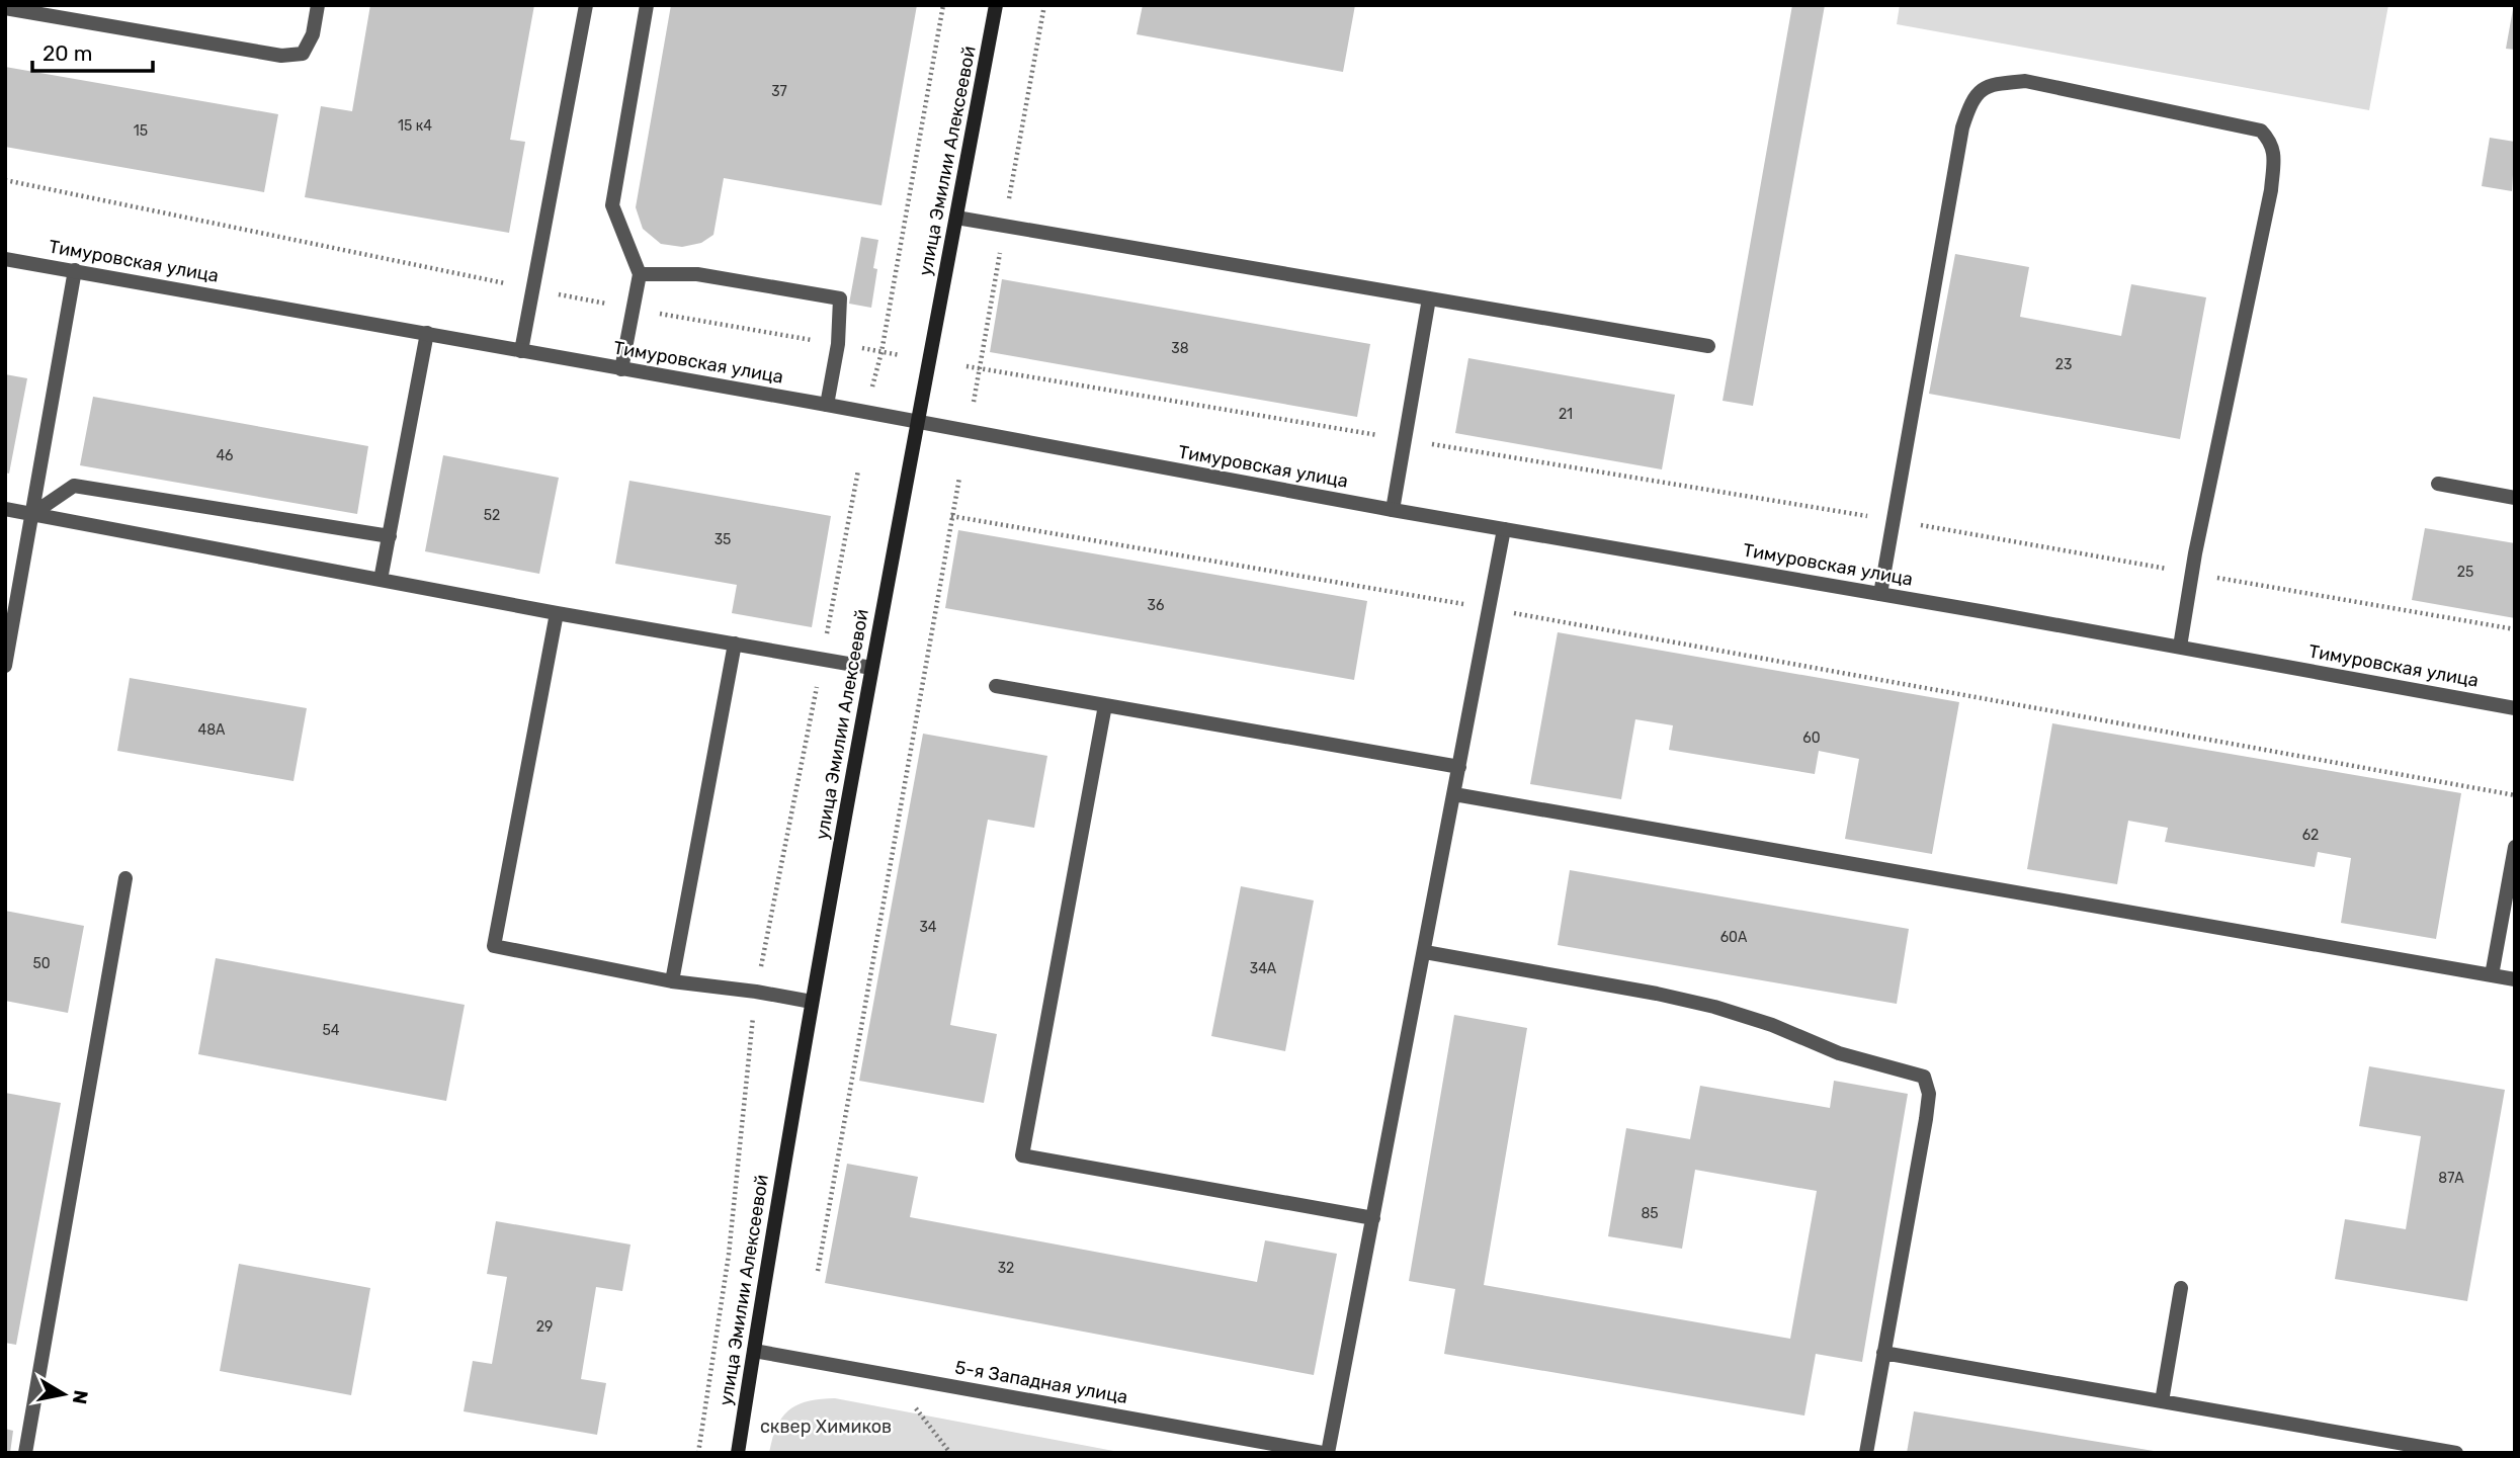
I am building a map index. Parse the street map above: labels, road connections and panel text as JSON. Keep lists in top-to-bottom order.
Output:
{
  "streets": {
    "street": ["улица Эмилии Алексеевой", "Тимуровская улица", "5-я Западная улица"]
  },
  "crossings": [
    ["улица Эмилии Алексеевой", "Тимуровская улица"],
    ["улица Эмилии Алексеевой", "5-я Западная улица"]
  ],
  "parks": ["сквер Химиков"],
  "house_numbers": [
    "37",
    "15 к4",
    "15",
    "38",
    "23",
    "21",
    "46",
    "52",
    "35",
    "25",
    "36",
    "48А",
    "60",
    "62",
    "34",
    "60А",
    "50",
    "34А",
    "54",
    "87А",
    "85",
    "32",
    "29"
  ],
  "scale_bar": "20 m",
  "north": "right"
}
